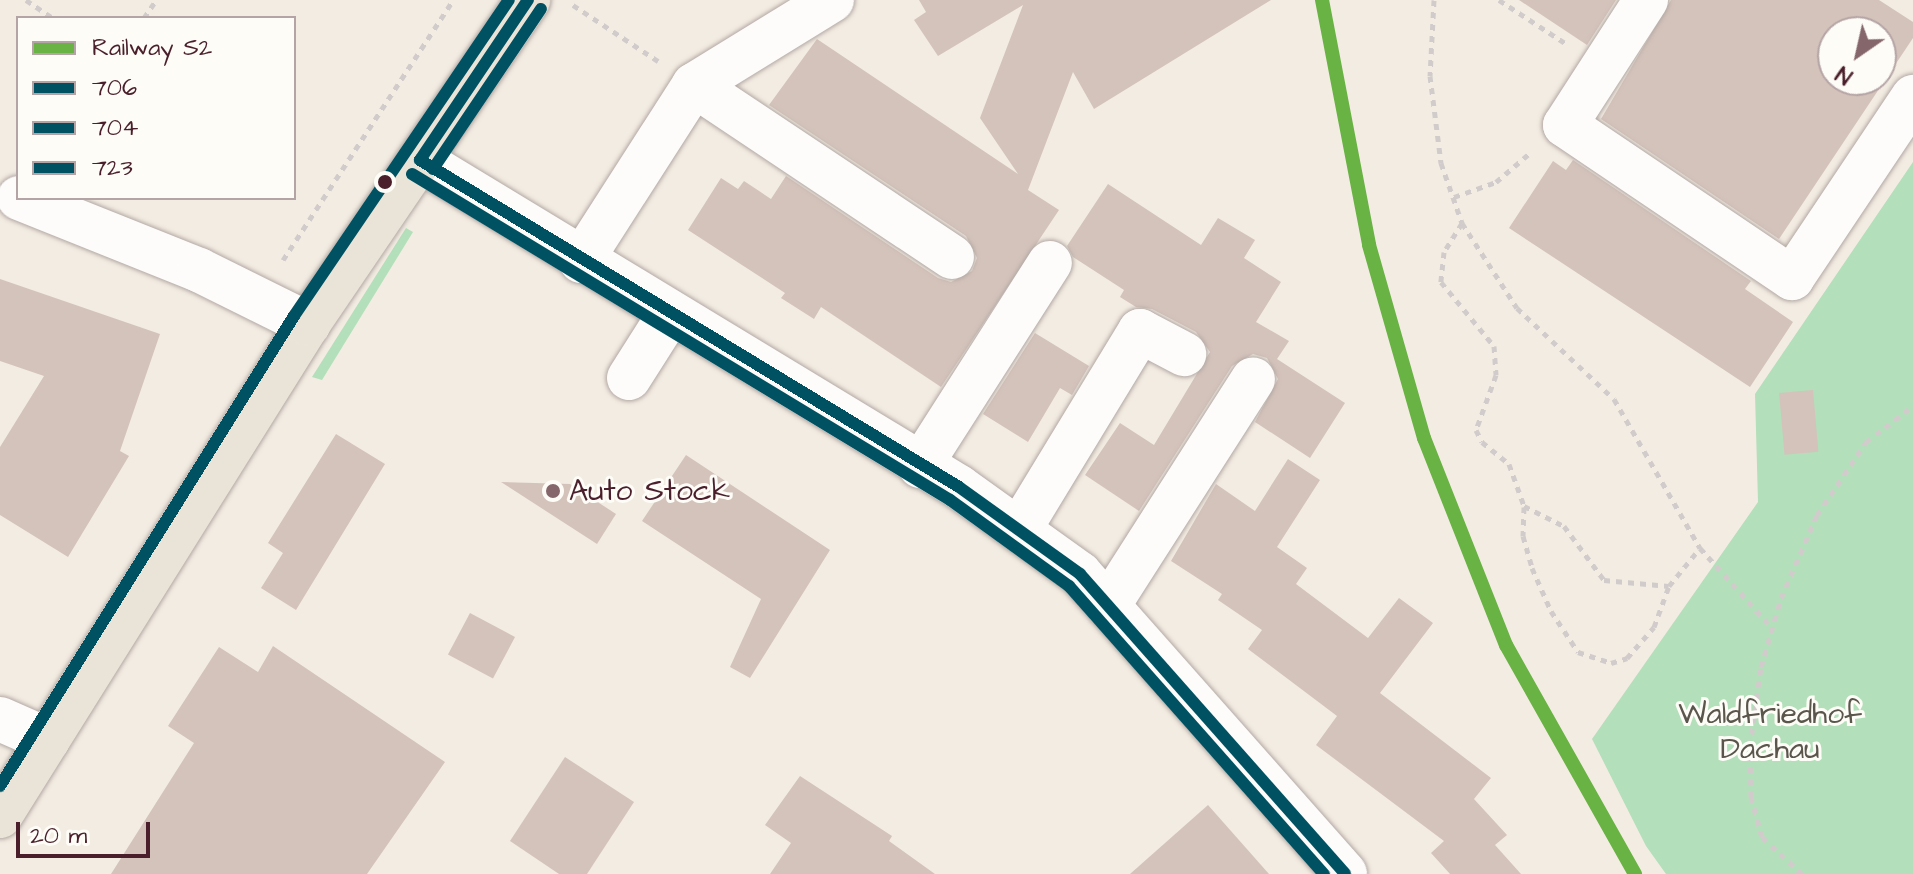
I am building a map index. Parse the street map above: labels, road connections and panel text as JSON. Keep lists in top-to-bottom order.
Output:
{
  "parks": ["Waldfriedhof Dachau"],
  "places": ["Auto Stock"],
  "lines": [
    "rail line S2",
    "transit line 706",
    "transit line 723",
    "transit line 704"
  ],
  "legend": [
    "Railway S2",
    "706",
    "704",
    "723"
  ],
  "scale_bar": "20 m",
  "north": "bottom left"
}
